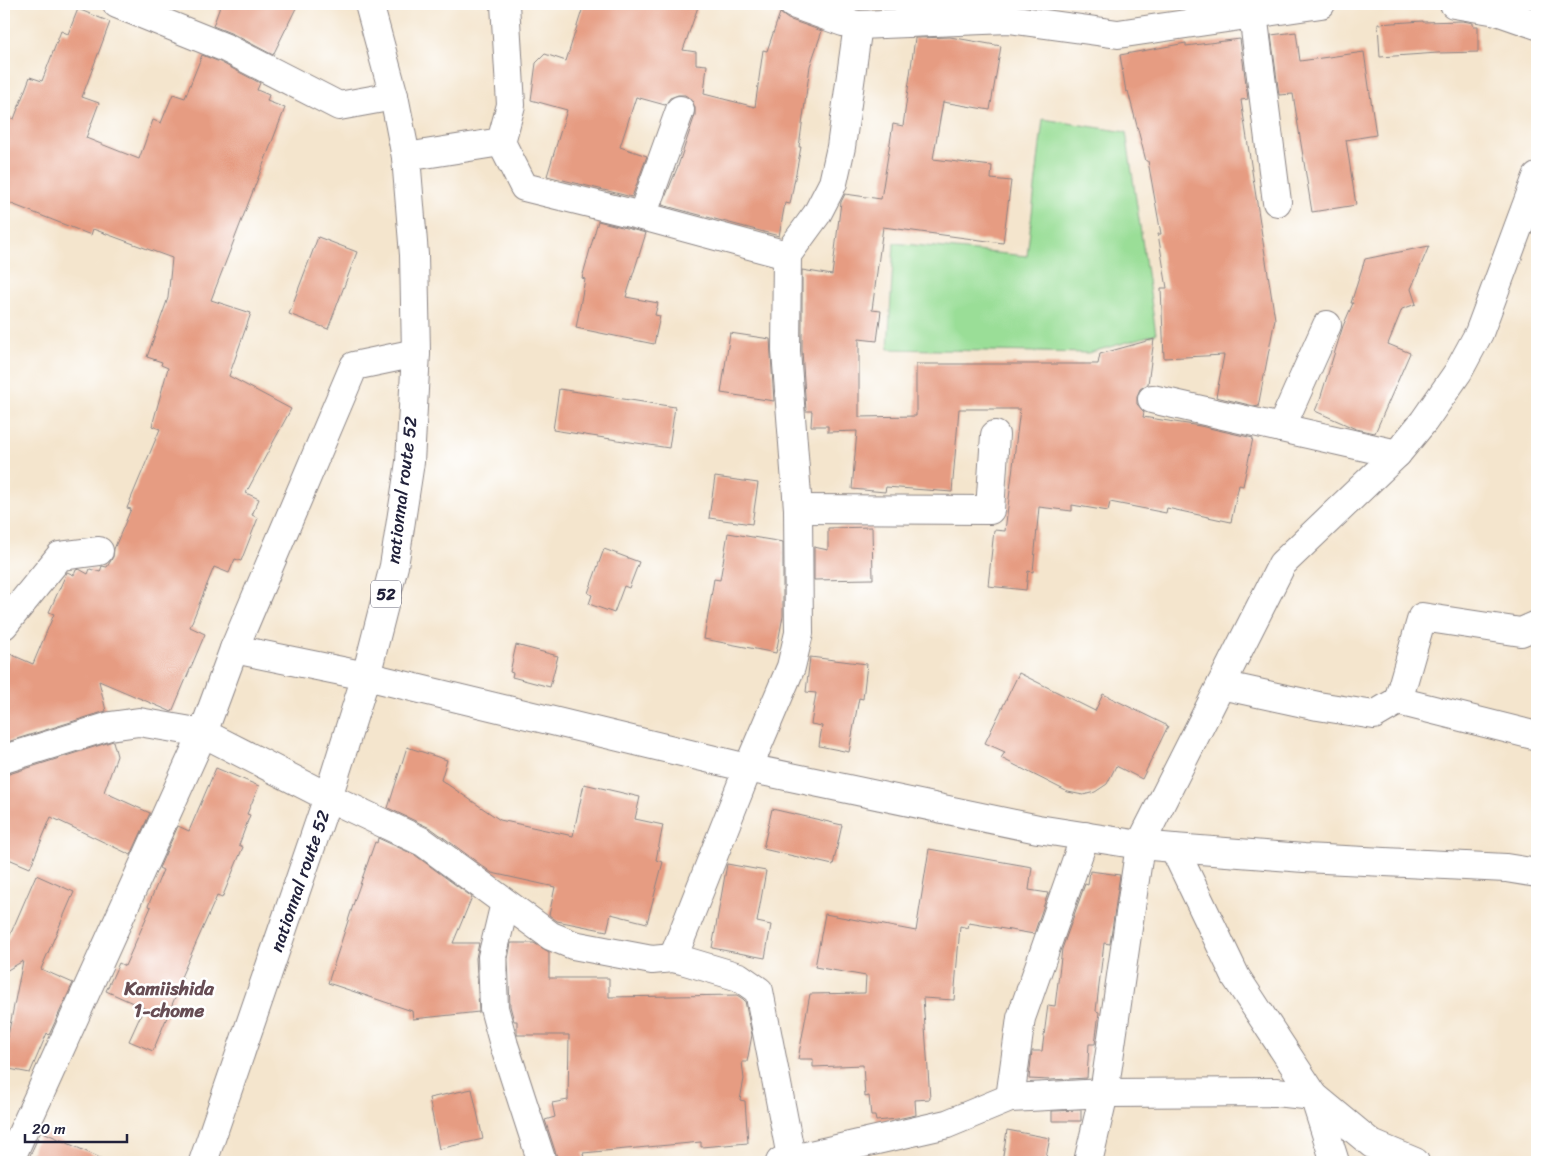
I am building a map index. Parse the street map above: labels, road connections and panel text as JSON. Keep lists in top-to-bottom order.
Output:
{
  "streets": {
    "main road": ["nationnal route 52", "52"]
  },
  "districts": ["Kamiishida 1-chome"],
  "scale_bar": "20 m"
}
